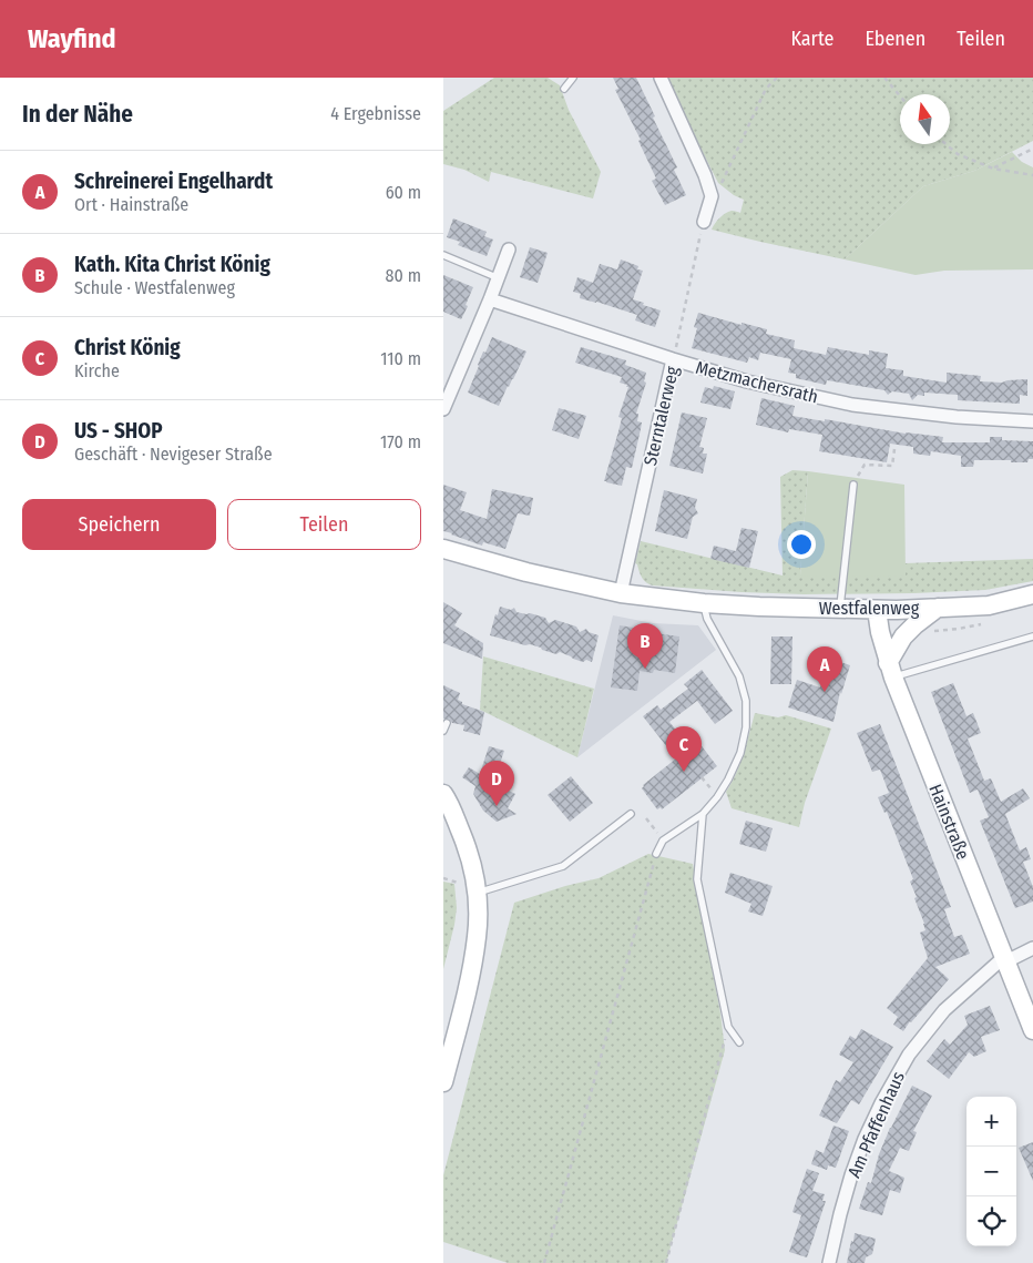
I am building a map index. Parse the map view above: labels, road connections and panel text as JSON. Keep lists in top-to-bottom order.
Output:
{
  "streets": {
    "street": [
      "Metzmachersrath",
      "Sterntalerweg",
      "Westfalenweg",
      "Hainstraße",
      "Am Pfaffenhaus"
    ]
  },
  "crossings": [
    ["Metzmachersrath", "Sterntalerweg"],
    ["Sterntalerweg", "Westfalenweg"],
    ["Westfalenweg", "Hainstraße"],
    ["Hainstraße", "Am Pfaffenhaus"]
  ],
  "north": "top",
  "page": {
    "header": "Wayfind",
    "nav": ["Karte", "Ebenen", "Teilen"],
    "heading": ["In der Nähe", "4 Ergebnisse"],
    "list": [
      {
        "mark": "A",
        "name": "Schreinerei Engelhardt",
        "note": "Ort · Hainstraße",
        "value": "60 m"
      },
      {
        "mark": "B",
        "name": "Kath. Kita Christ König",
        "note": "Schule · Westfalenweg",
        "value": "80 m"
      },
      {
        "mark": "C",
        "name": "Christ König",
        "note": "Kirche",
        "value": "110 m"
      },
      {
        "mark": "D",
        "name": "US - SHOP",
        "note": "Geschäft · Nevigeser Straße",
        "value": "170 m"
      }
    ],
    "buttons": ["Speichern", "Teilen"],
    "pins": [
      "B",
      "A",
      "C",
      "D"
    ],
    "map_buttons": ["+", "−"]
  }
}
